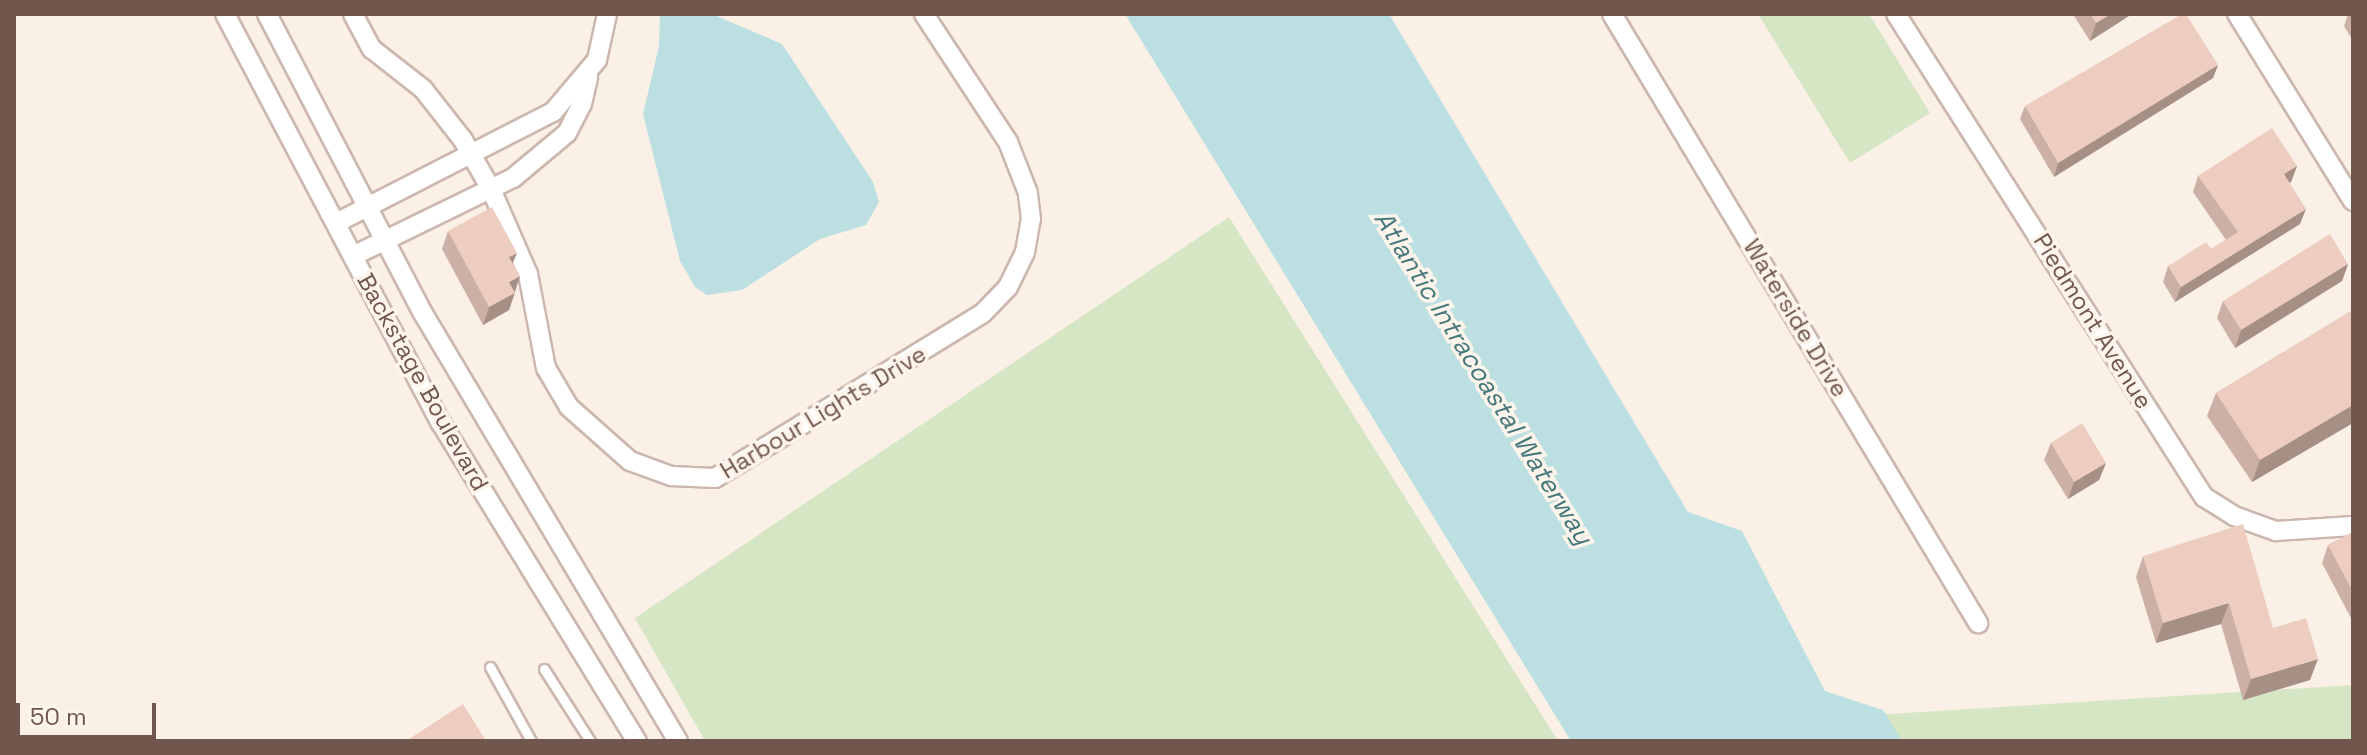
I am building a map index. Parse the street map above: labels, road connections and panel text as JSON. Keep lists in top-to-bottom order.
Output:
{
  "streets": {
    "street": [
      "Waterside Drive",
      "Piedmont Avenue",
      "Backstage Boulevard",
      "Harbour Lights Drive"
    ]
  },
  "water": ["Atlantic Intracoastal Waterway"],
  "scale_bar": "50 m"
}
